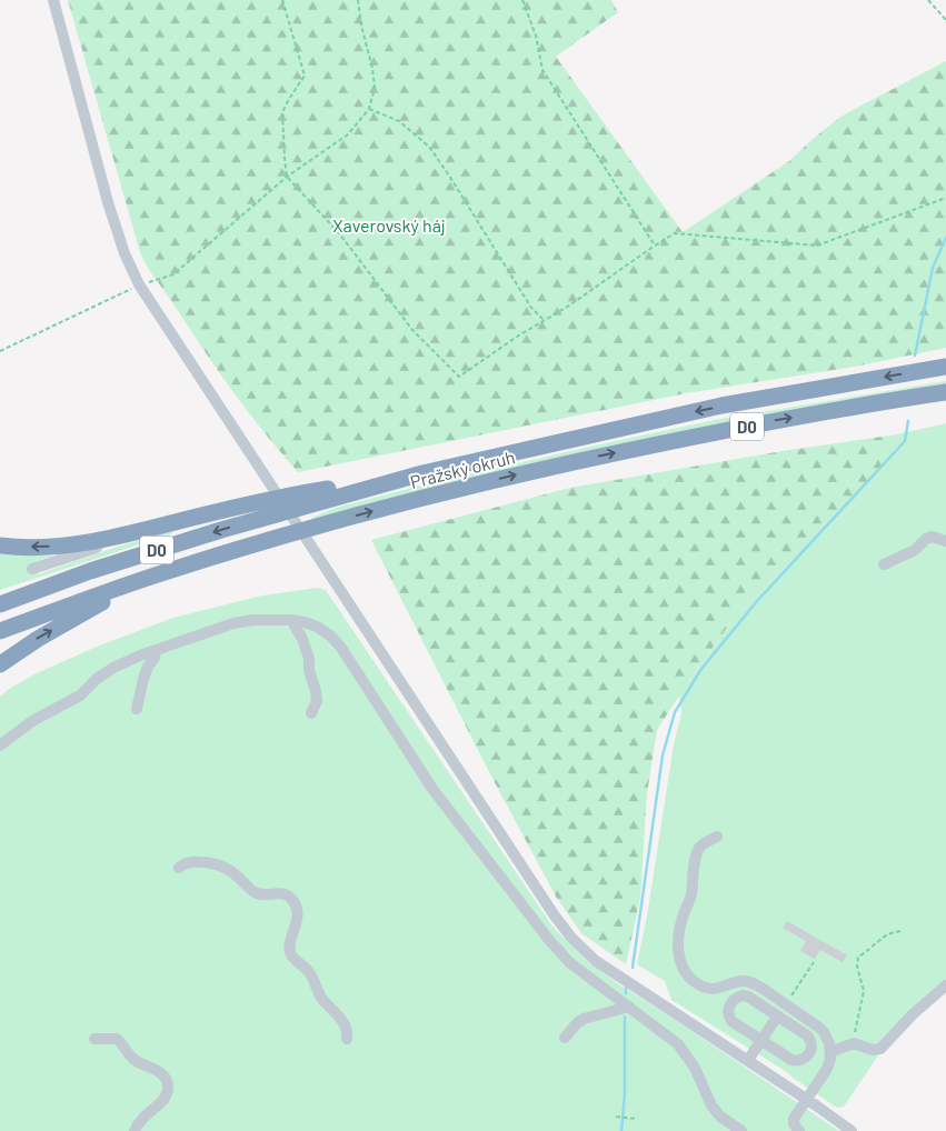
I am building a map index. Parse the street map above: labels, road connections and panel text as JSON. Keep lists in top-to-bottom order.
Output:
{
  "streets": {
    "highway": ["D0", "Pražský okruh"]
  },
  "crossings": [
    ["D0", "Pražský okruh"]
  ],
  "parks": ["Xaverovský háj"]
}
